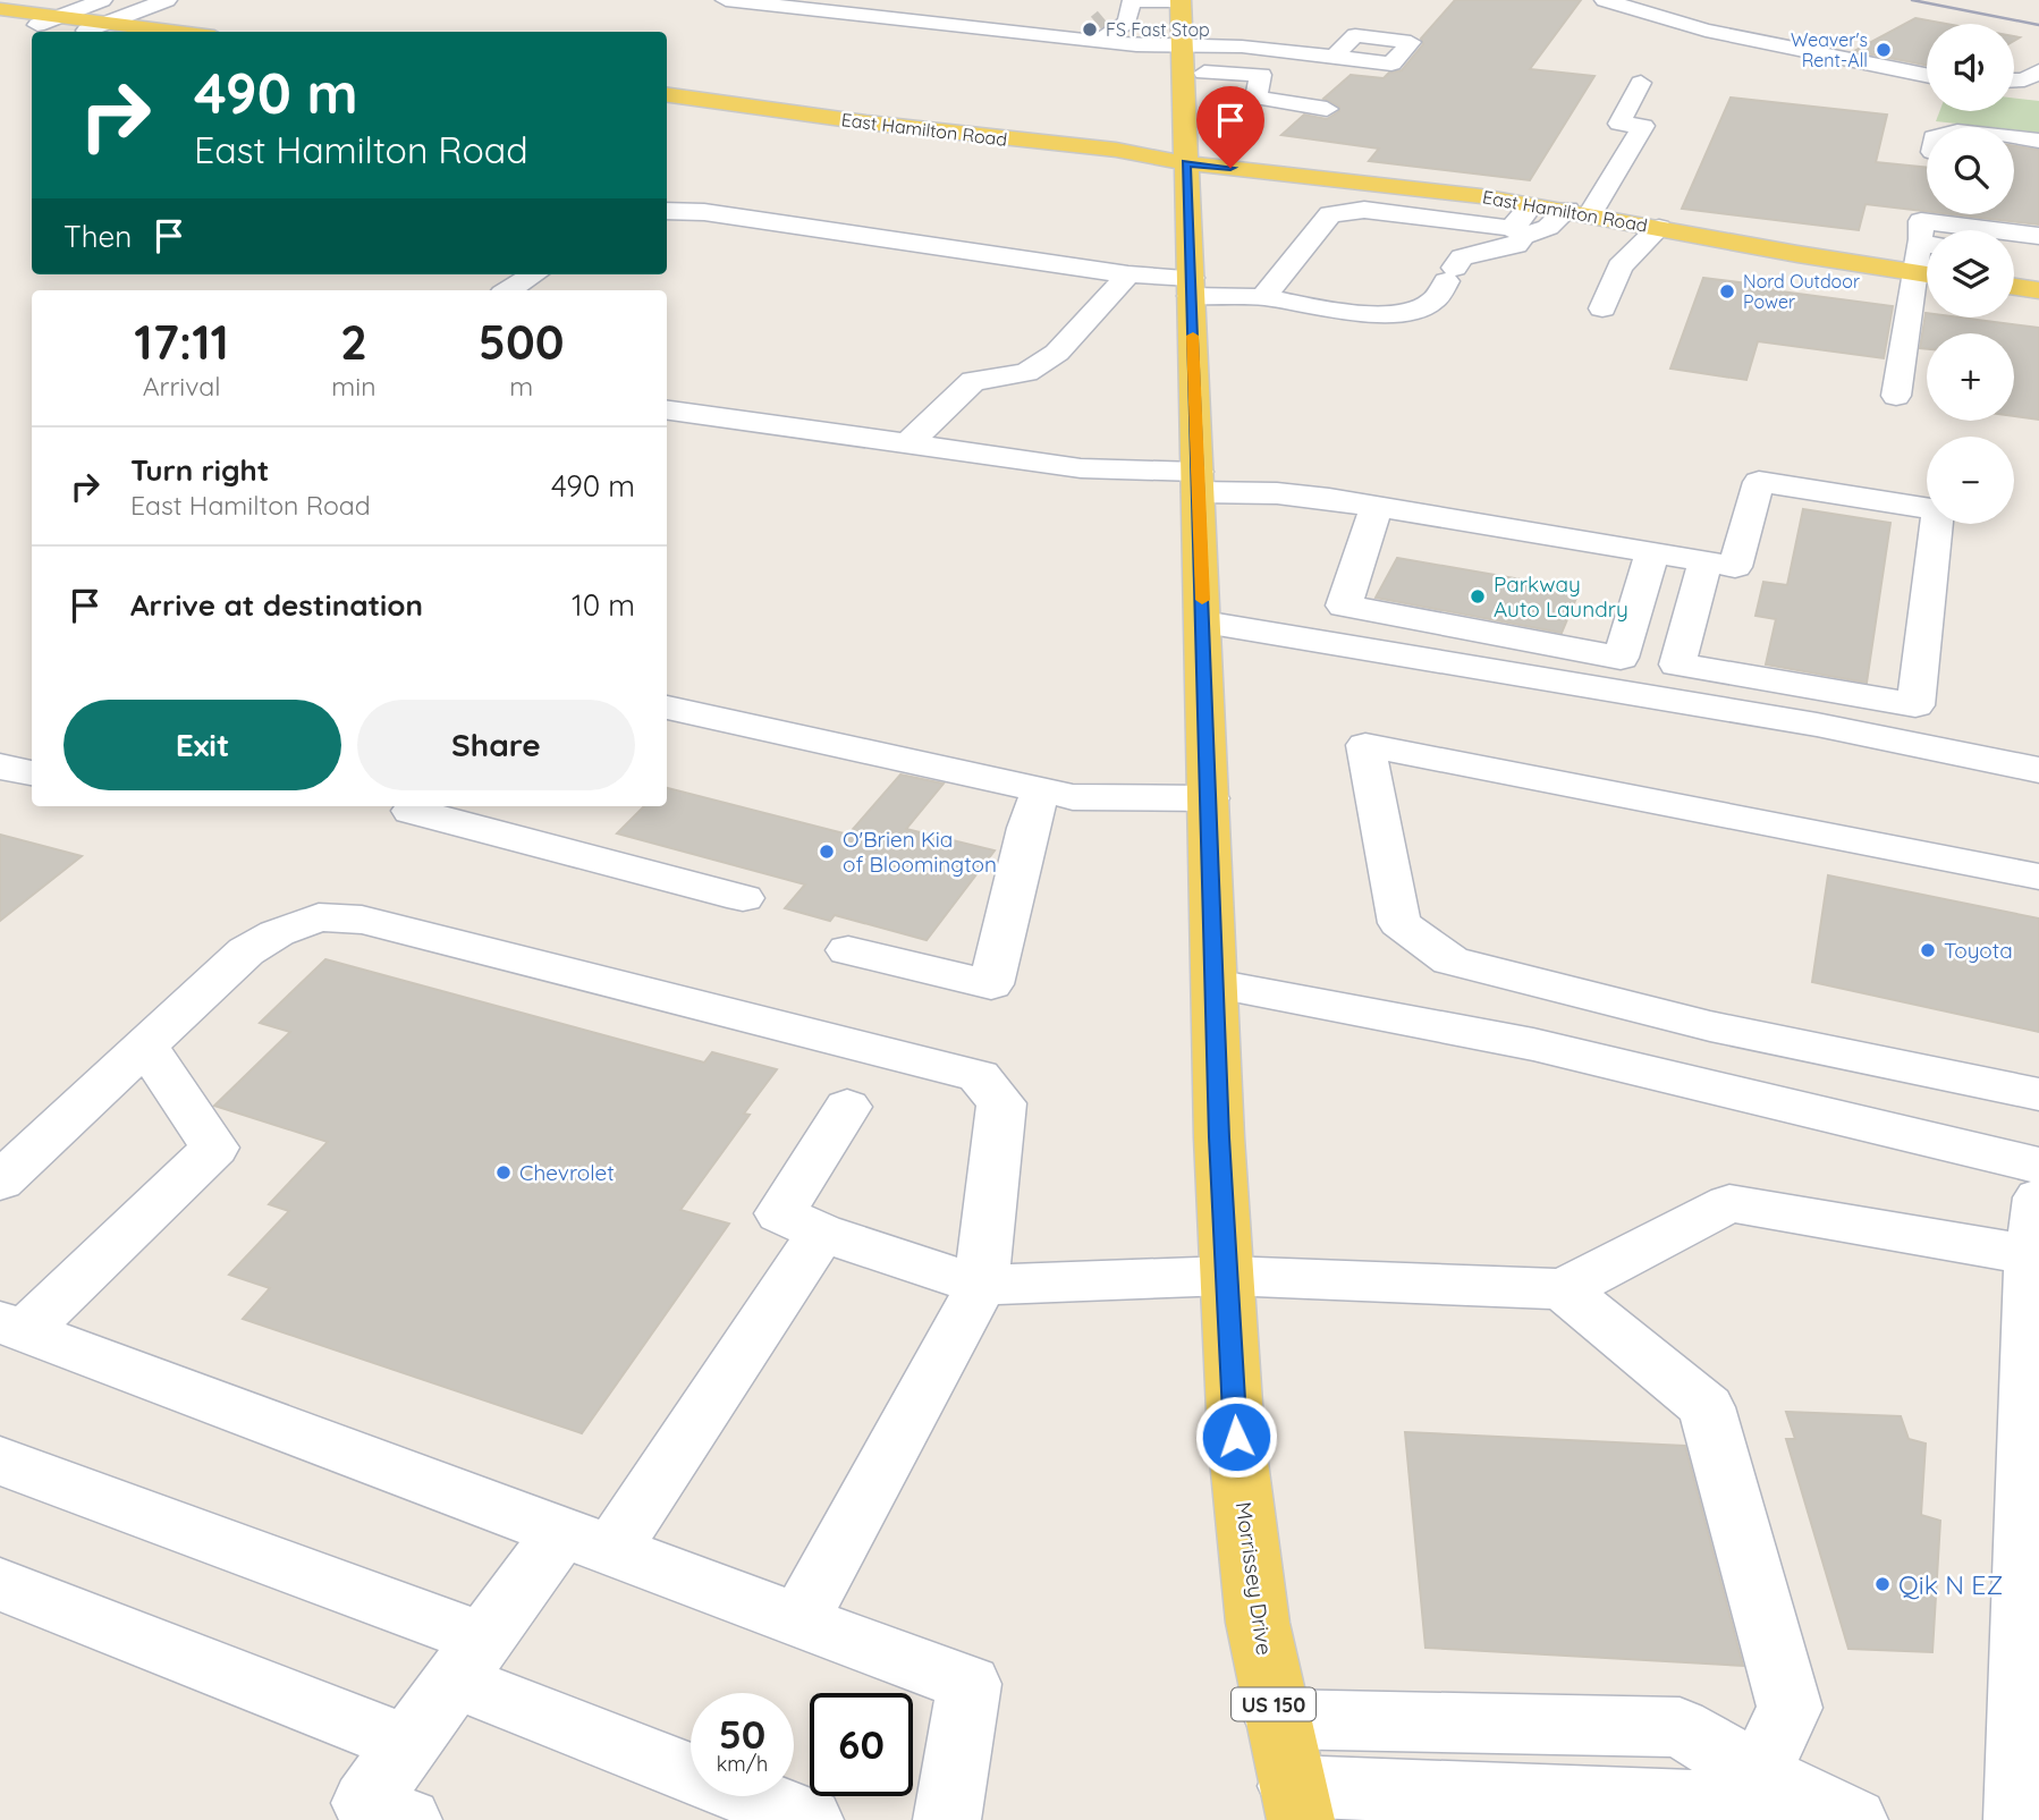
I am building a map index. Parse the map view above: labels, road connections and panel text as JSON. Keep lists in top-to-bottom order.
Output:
{
  "streets": {
    "main road": ["East Hamilton Road", "Morrissey Drive", "US 150"]
  },
  "crossings": [
    ["East Hamilton Road", "Morrissey Drive"]
  ],
  "places": [
    "FS Fast Stop",
    "Weaver's Rent-All",
    "Nord Outdoor Power",
    "Parkway Auto Laundry",
    "O'Brien Kia of Bloomington",
    "Toyota",
    "Chevrolet",
    "Qik N EZ"
  ],
  "page": {
    "map_buttons": ["+", "−"],
    "turn": ["490 m", "East Hamilton Road"],
    "then": "Then",
    "eta": [
      "17:11",
      "Arrival",
      "2",
      "min",
      "500",
      "m"
    ],
    "list": [
      {
        "name": "Turn right",
        "note": "East Hamilton Road",
        "value": "490 m"
      },
      {
        "name": "Arrive at destination",
        "value": "10 m"
      }
    ],
    "buttons": ["Exit", "Share"],
    "speed": "50 km/h",
    "limit": "60"
  }
}
